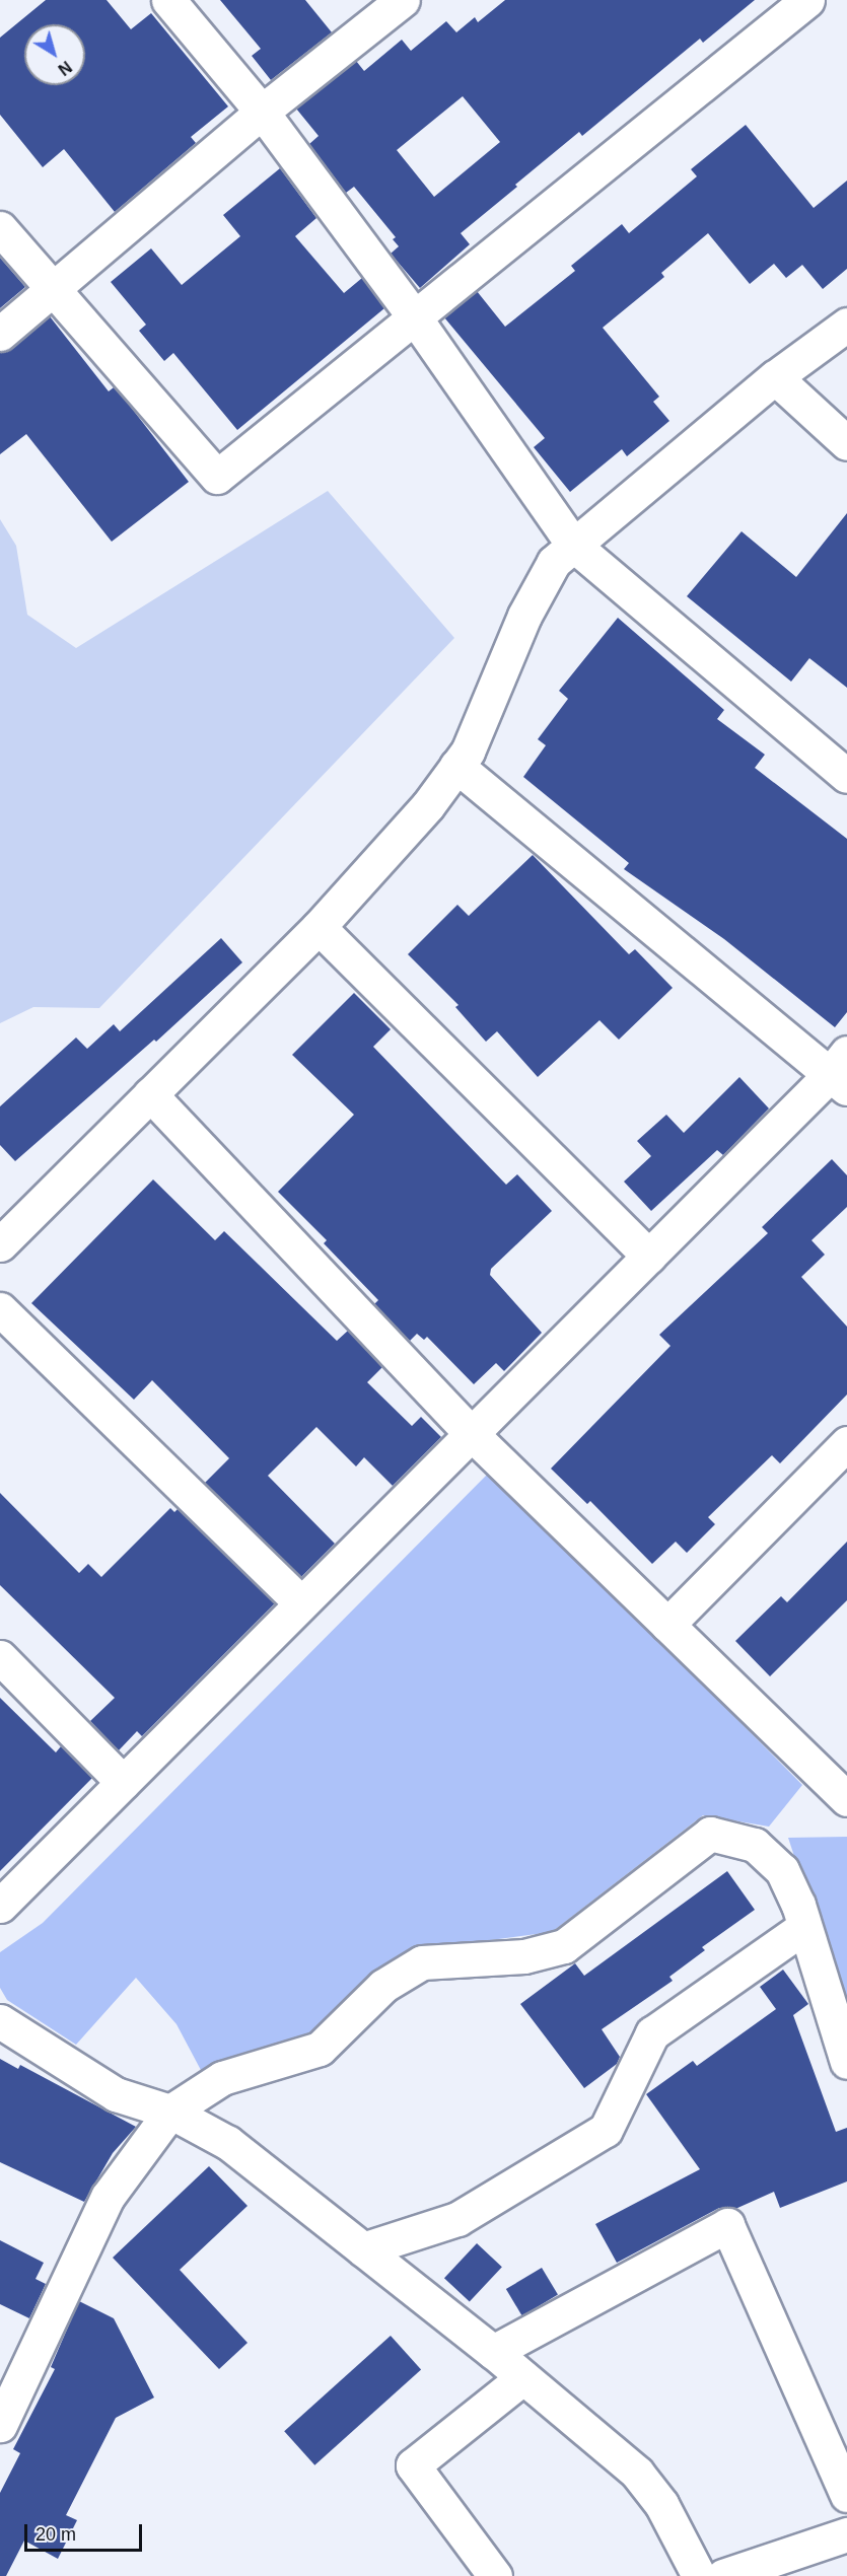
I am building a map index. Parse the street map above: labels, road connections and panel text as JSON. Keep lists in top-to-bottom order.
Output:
{
  "scale_bar": "20 m",
  "north": "bottom right"
}
